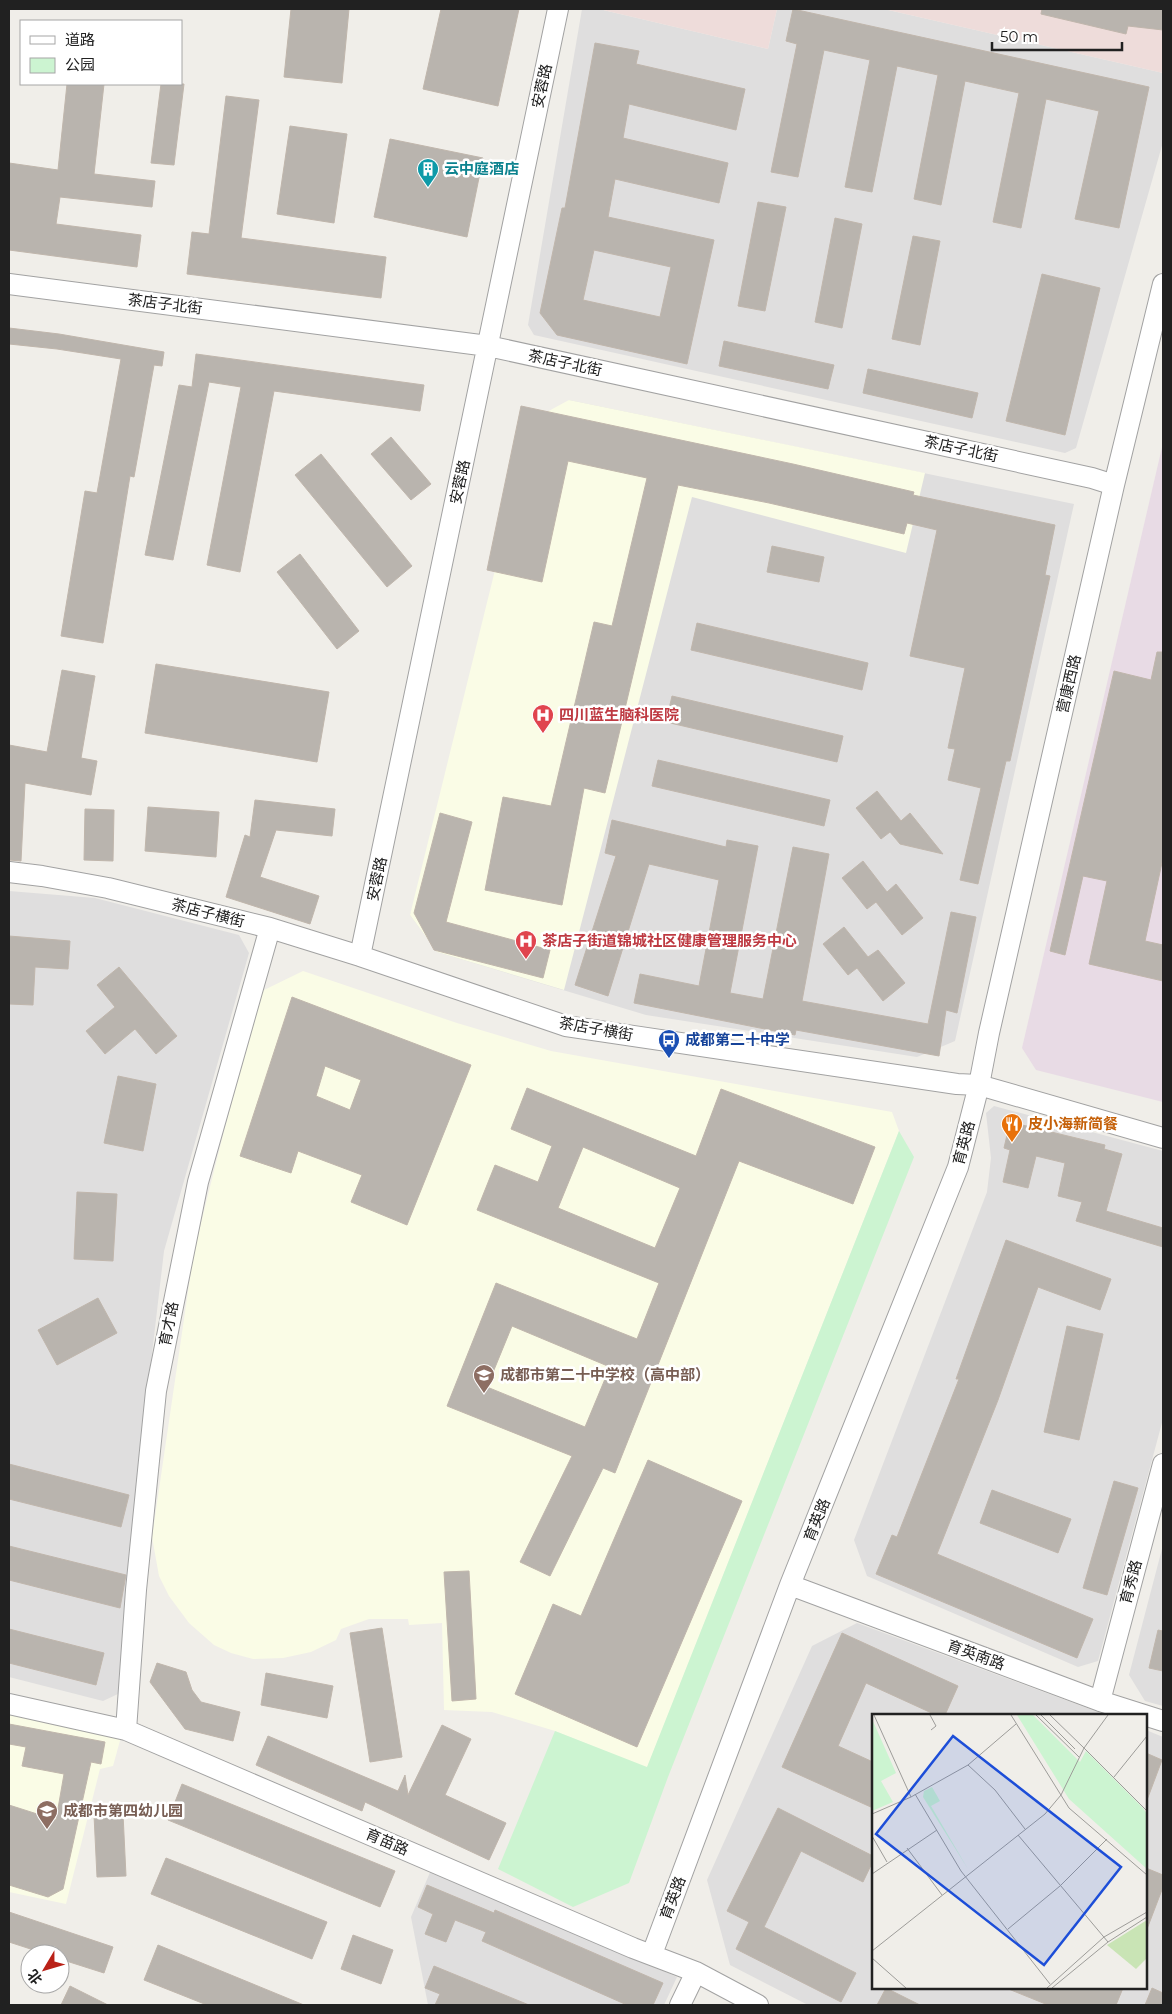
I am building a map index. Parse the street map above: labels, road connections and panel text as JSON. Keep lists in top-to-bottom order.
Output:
{
  "streets": {
    "street": [
      "安蓉路",
      "茶店子北街",
      "营康西路",
      "茶店子横街",
      "育英路",
      "育才路",
      "育秀路",
      "育英南路",
      "育苗路"
    ]
  },
  "crossings": [
    ["安蓉路", "茶店子北街"],
    ["安蓉路", "茶店子横街"],
    ["茶店子北街", "营康西路"],
    ["营康西路", "茶店子横街"],
    ["营康西路", "育英路"],
    ["茶店子横街", "育英路"],
    ["茶店子横街", "育才路"],
    ["育英路", "育英南路"],
    ["育英路", "育苗路"],
    ["育才路", "育苗路"],
    ["育秀路", "育英南路"]
  ],
  "places": {
    "building": ["云中庭酒店"],
    "hospital": ["四川蓝生脑科医院", "茶店子街道锦城社区健康管理服务中心"],
    "bus stop": ["成都第二十中学"],
    "restaurant": ["皮小海新简餐"],
    "school or university": ["成都市第二十中学校（高中部）", "成都市第四幼儿园"]
  },
  "legend": ["道路", "公园"],
  "scale_bar": "50 m",
  "north": "bottom left"
}
